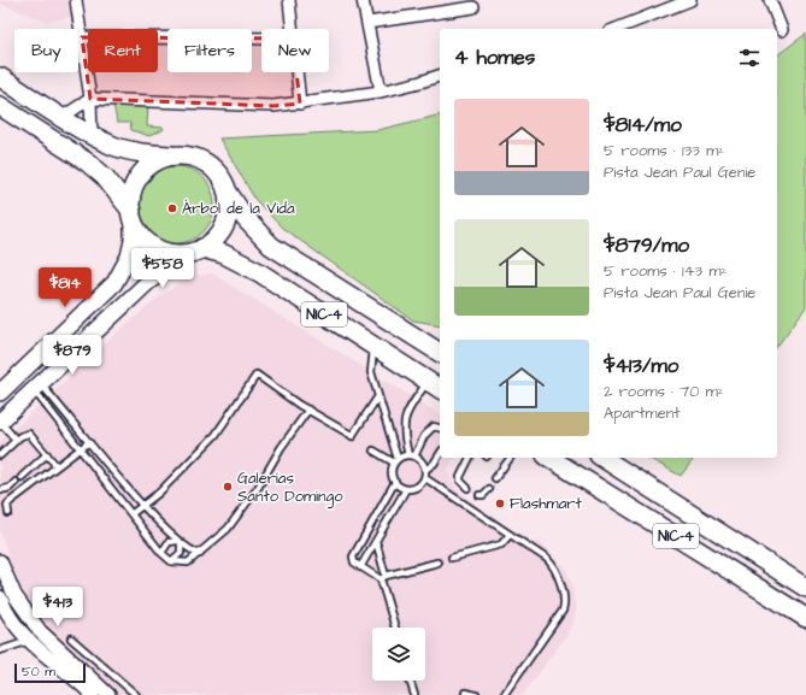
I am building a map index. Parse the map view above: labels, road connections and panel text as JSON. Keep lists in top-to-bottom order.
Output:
{
  "streets": {
    "highway": ["NIC-4"]
  },
  "places": ["Árbol de la Vida", "Galerías Santo Domingo", "Flashmart"],
  "scale_bar": "50 m",
  "page": {
    "chip": [
      "Buy",
      "Rent",
      "Filters",
      "New"
    ],
    "heading": "4 homes",
    "list": [
      {
        "name": "$814/mo",
        "note": "5 rooms · 133 m² · Pista Jean Paul Genie"
      },
      {
        "name": "$879/mo",
        "note": "5 rooms · 143 m² · Pista Jean Paul Genie"
      },
      {
        "name": "$413/mo",
        "note": "2 rooms · 70 m² · Apartment"
      }
    ],
    "price": [
      "$558",
      "$814",
      "$879",
      "$413"
    ],
    "scale": "50 m"
  }
}
